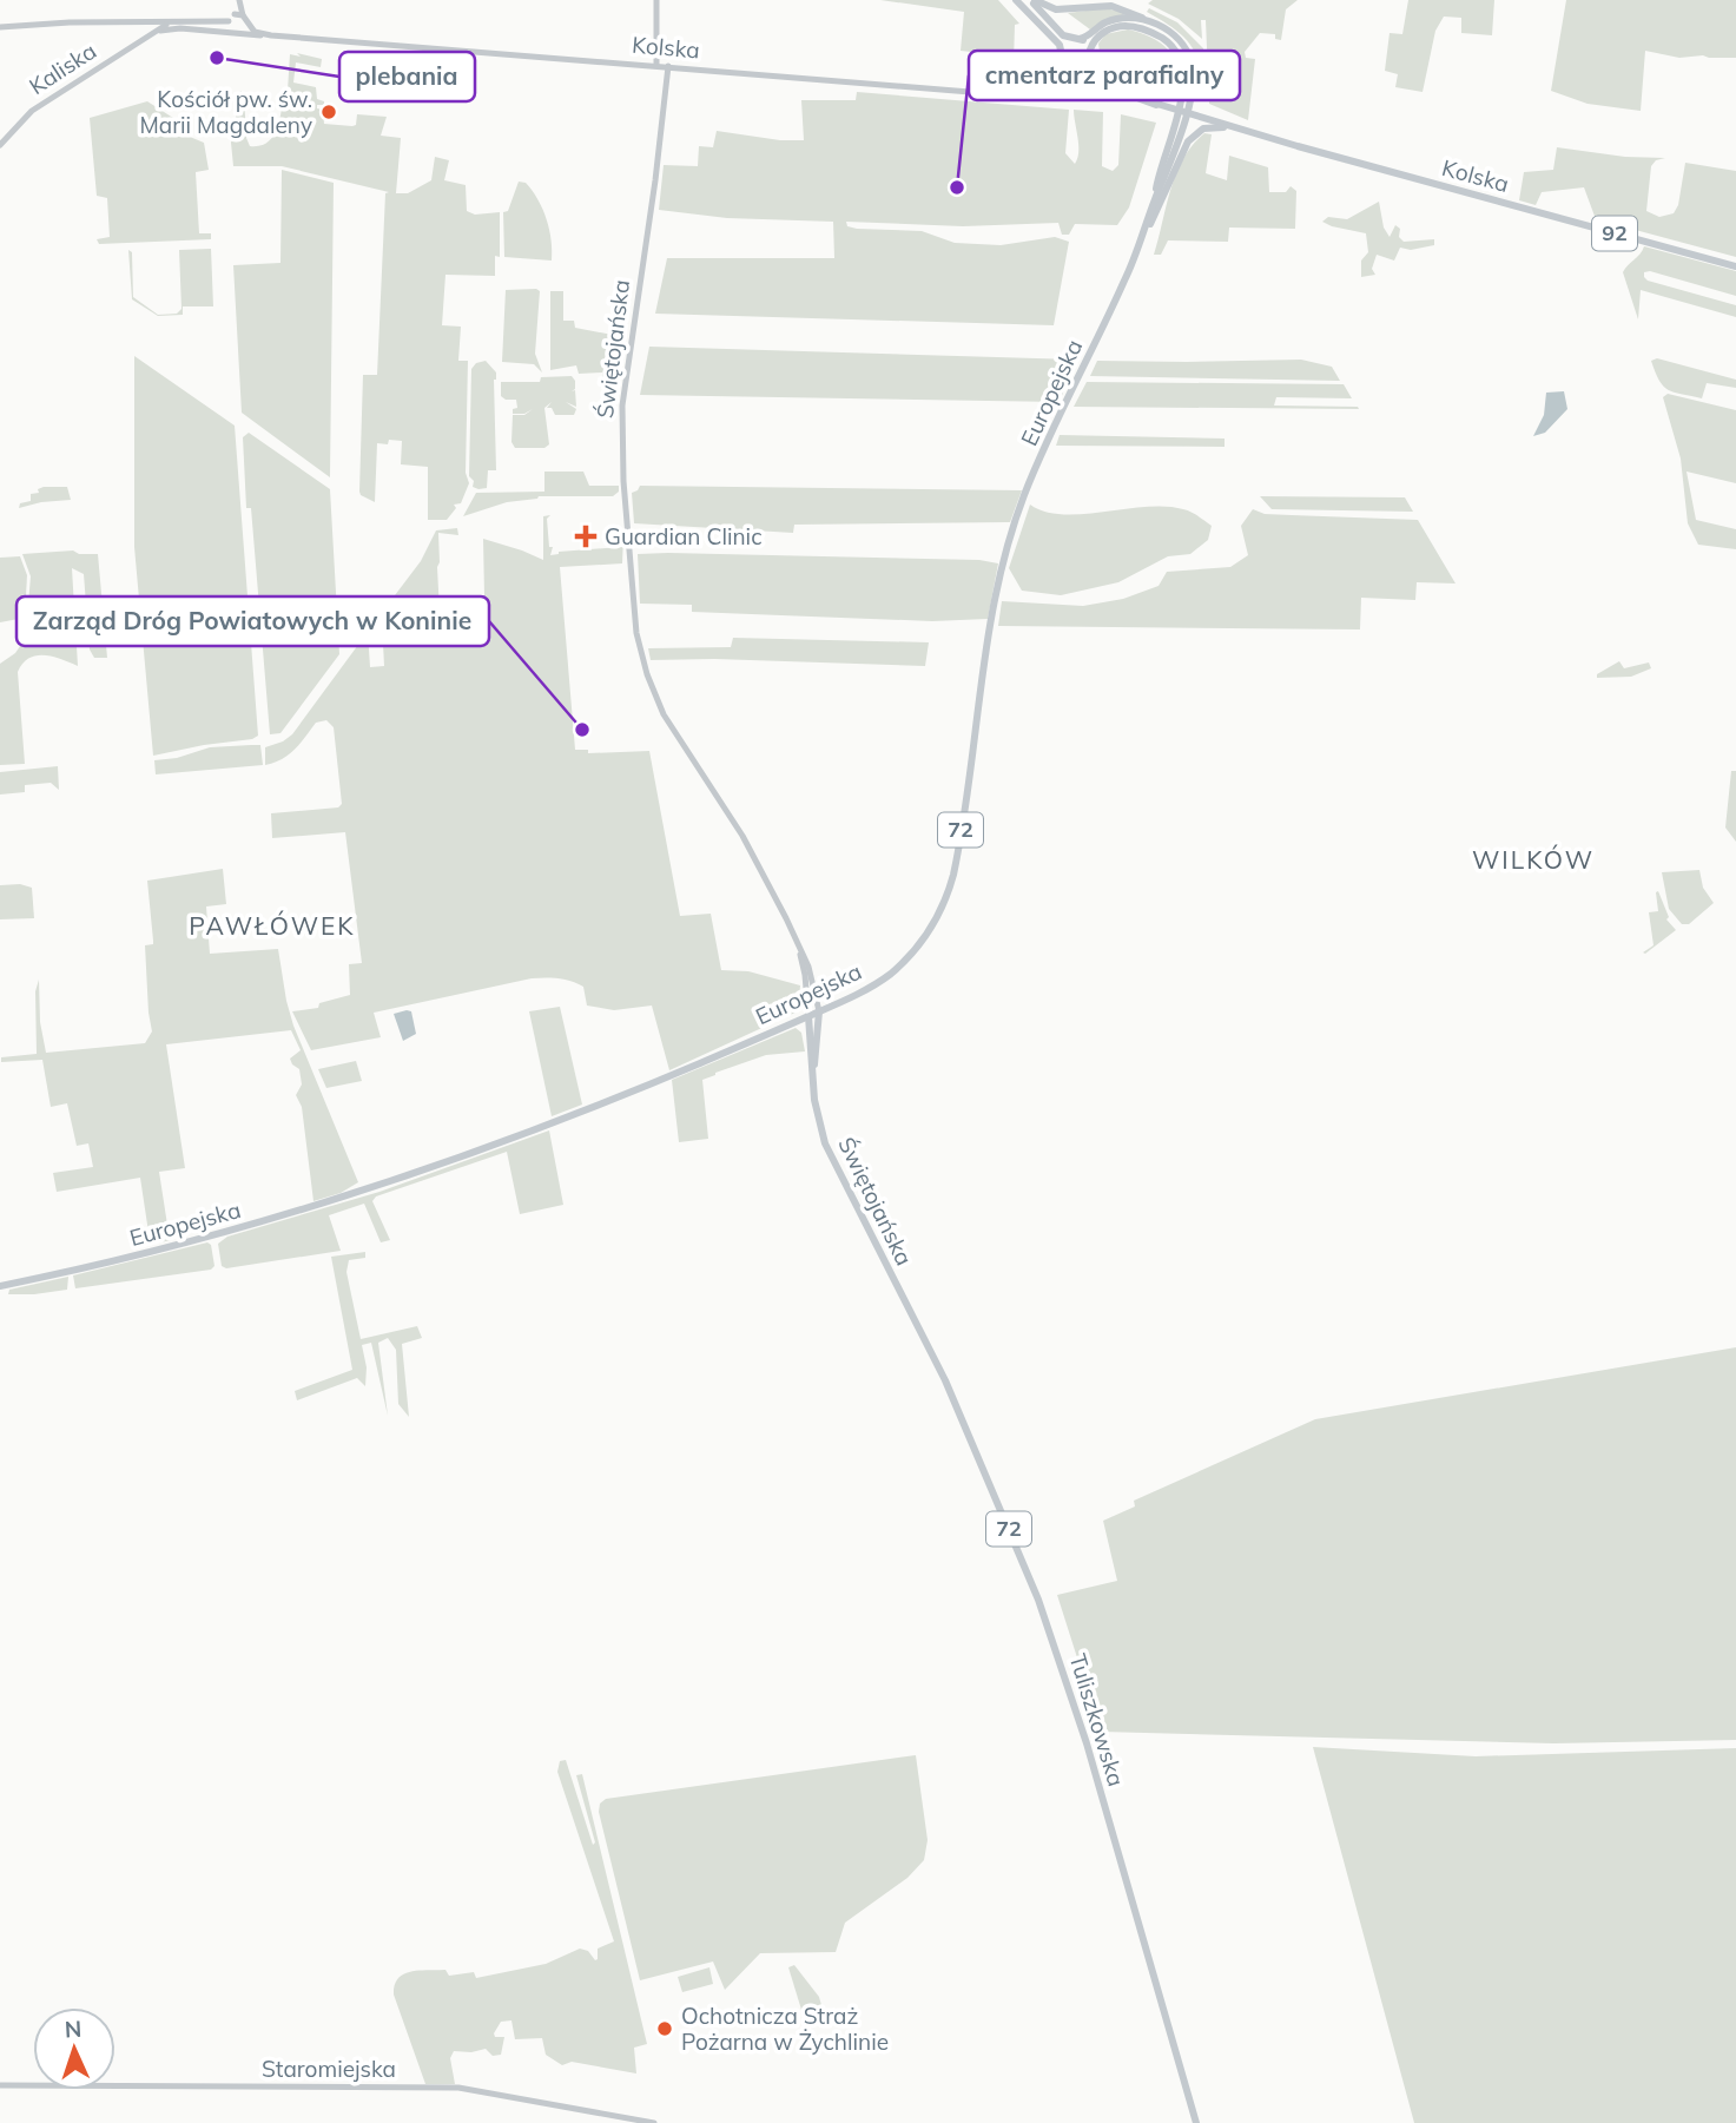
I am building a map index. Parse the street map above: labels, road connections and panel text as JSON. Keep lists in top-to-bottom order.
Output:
{
  "streets": {
    "main road": [
      "Kolska",
      "92",
      "Świętojańska",
      "Europejska",
      "72",
      "Tuliszkowska"
    ],
    "street": ["Kaliska", "Staromiejska"]
  },
  "crossings": [
    ["Kolska", "Kaliska"],
    ["Kolska", "92"],
    ["Kolska", "Świętojańska"],
    ["Kolska", "Europejska"],
    ["Kolska", "72"],
    ["92", "Europejska"],
    ["Świętojańska", "Europejska"],
    ["Świętojańska", "Tuliszkowska"],
    ["Europejska", "72"]
  ],
  "districts": ["WILKÓW", "PAWŁÓWEK"],
  "places": {
    "other": [
      "plebania",
      "Kościół pw. św. Marii Magdaleny",
      "cmentarz parafialny",
      "Zarząd Dróg Powiatowych w Koninie",
      "Ochotnicza Straż Pożarna w Żychlinie"
    ],
    "health": ["Guardian Clinic"]
  },
  "north": "top"
}
